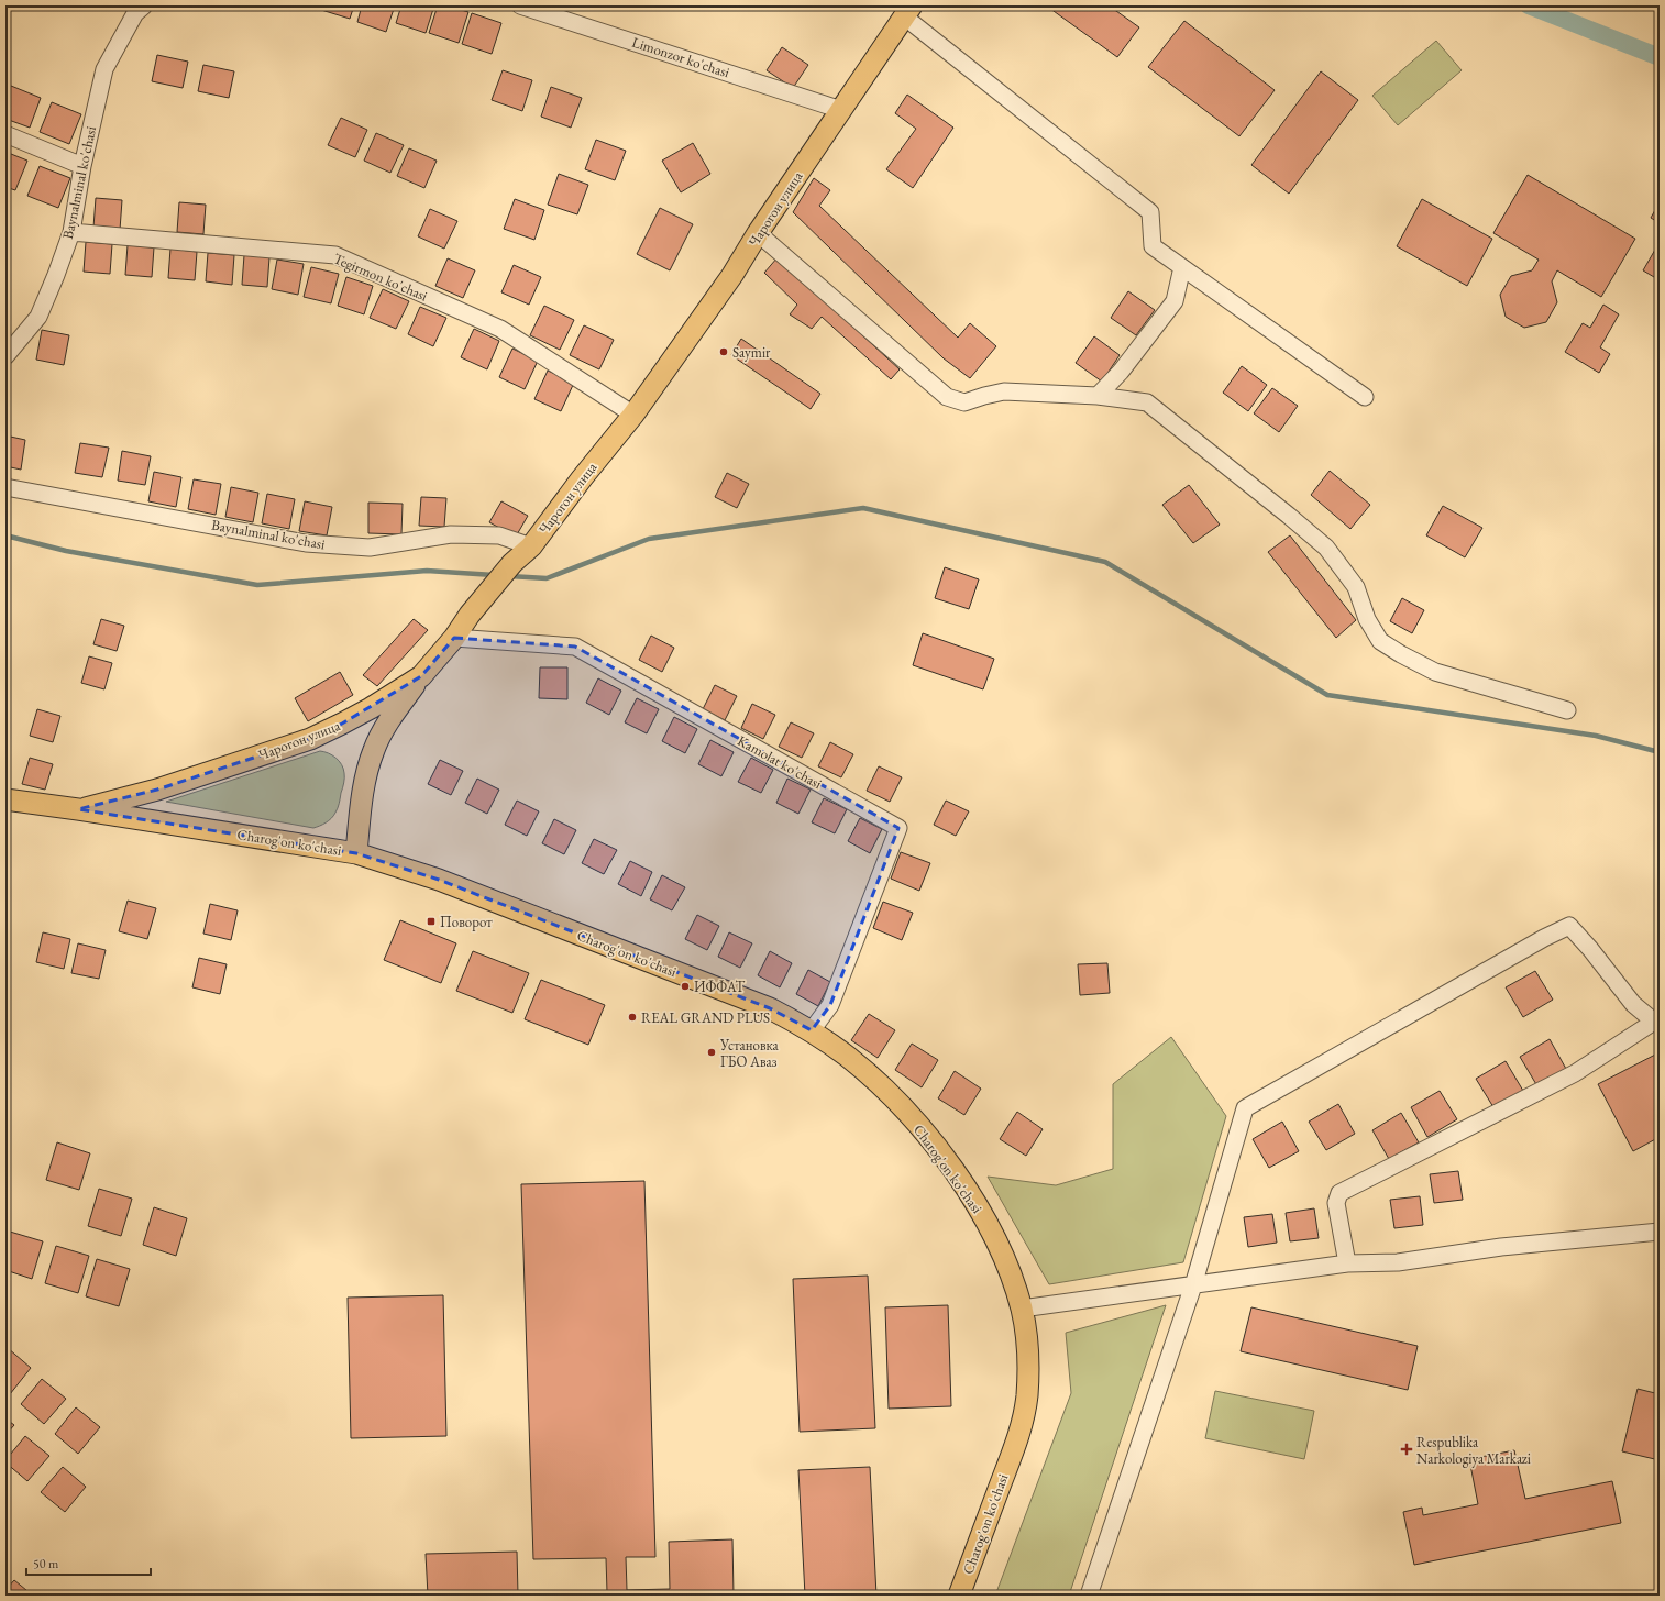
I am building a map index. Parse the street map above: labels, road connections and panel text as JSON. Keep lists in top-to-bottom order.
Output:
{
  "streets": {
    "main road": ["Чарогон улица", "Charog'on ko'chasi"],
    "street": [
      "Limonzor ko'chasi",
      "Baynalminal ko'chasi",
      "Tegirmon ko'chasi",
      "Kamolat ko'chasi"
    ]
  },
  "crossings": [
    ["Limonzor ko'chasi", "Чарогон улица"],
    ["Baynalminal ko'chasi", "Чарогон улица"],
    ["Baynalminal ko'chasi", "Tegirmon ko'chasi"],
    ["Чарогон улица", "Tegirmon ko'chasi"],
    ["Чарогон улица", "Kamolat ko'chasi"],
    ["Чарогон улица", "Charog'on ko'chasi"],
    ["Kamolat ko'chasi", "Charog'on ko'chasi"]
  ],
  "places": {
    "other": [
      "Saymir",
      "ИФФАТ",
      "REAL GRAND PLUS",
      "Установка ГБО Аваз"
    ],
    "transit": ["Поворот"],
    "health": ["Respublika Narkologiya Markazi"]
  },
  "scale_bar": "50 m"
}
